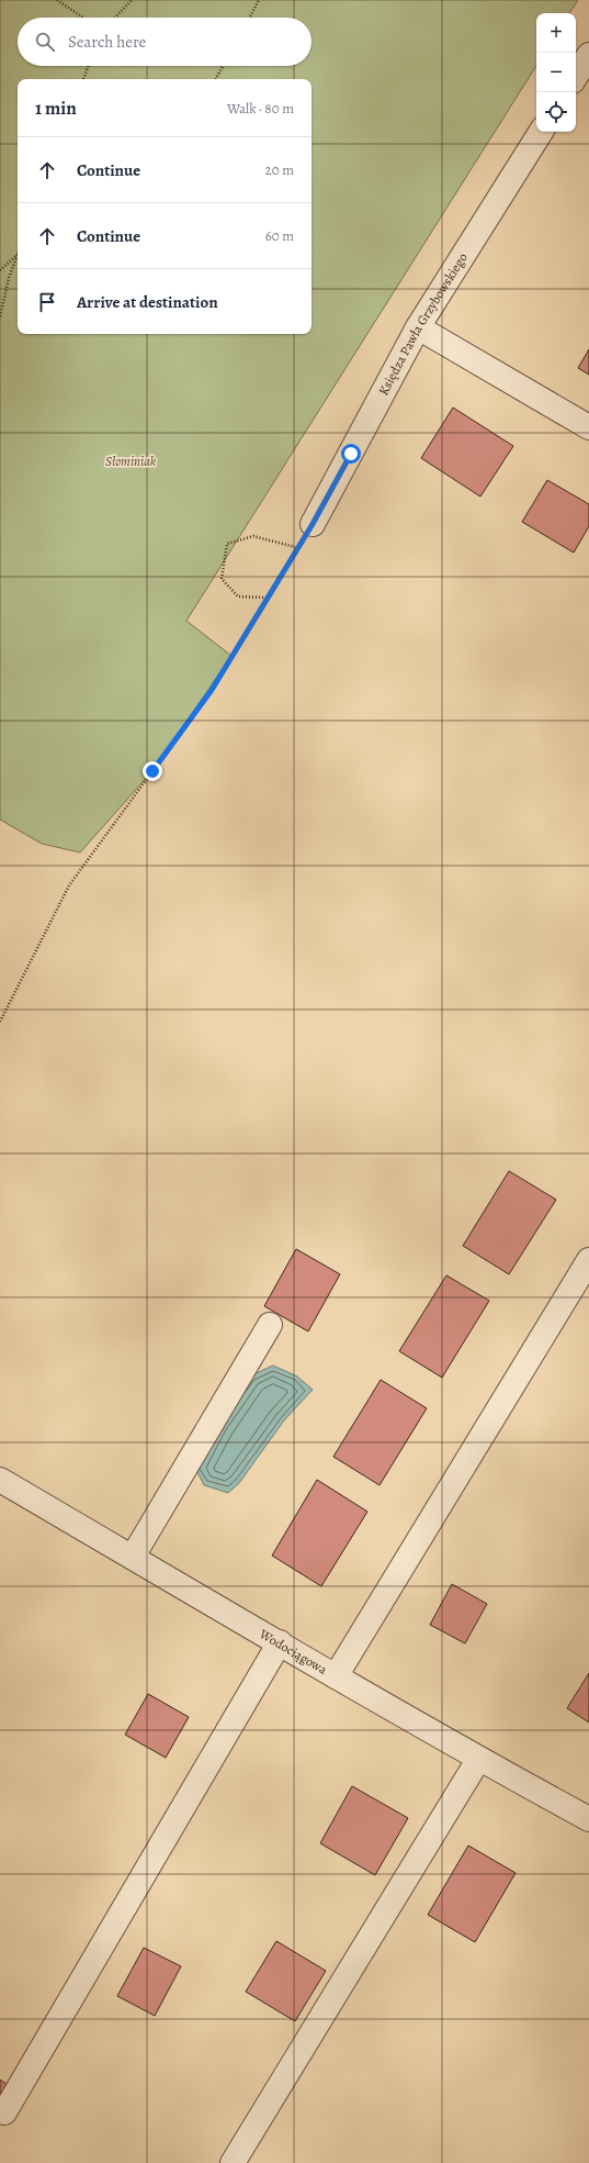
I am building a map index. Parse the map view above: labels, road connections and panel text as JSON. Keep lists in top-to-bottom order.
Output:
{
  "streets": {
    "street": ["Księdza Pawła Grzybowskiego", "Wodociągowa"]
  },
  "parks": ["Słominiak"],
  "page": {
    "map_buttons": ["+", "−"],
    "search": "Search here",
    "heading": ["1 min", "Walk · 80 m"],
    "list": [
      ["Continue", "20 m"],
      ["Continue", "60 m"],
      "Arrive at destination"
    ]
  }
}
